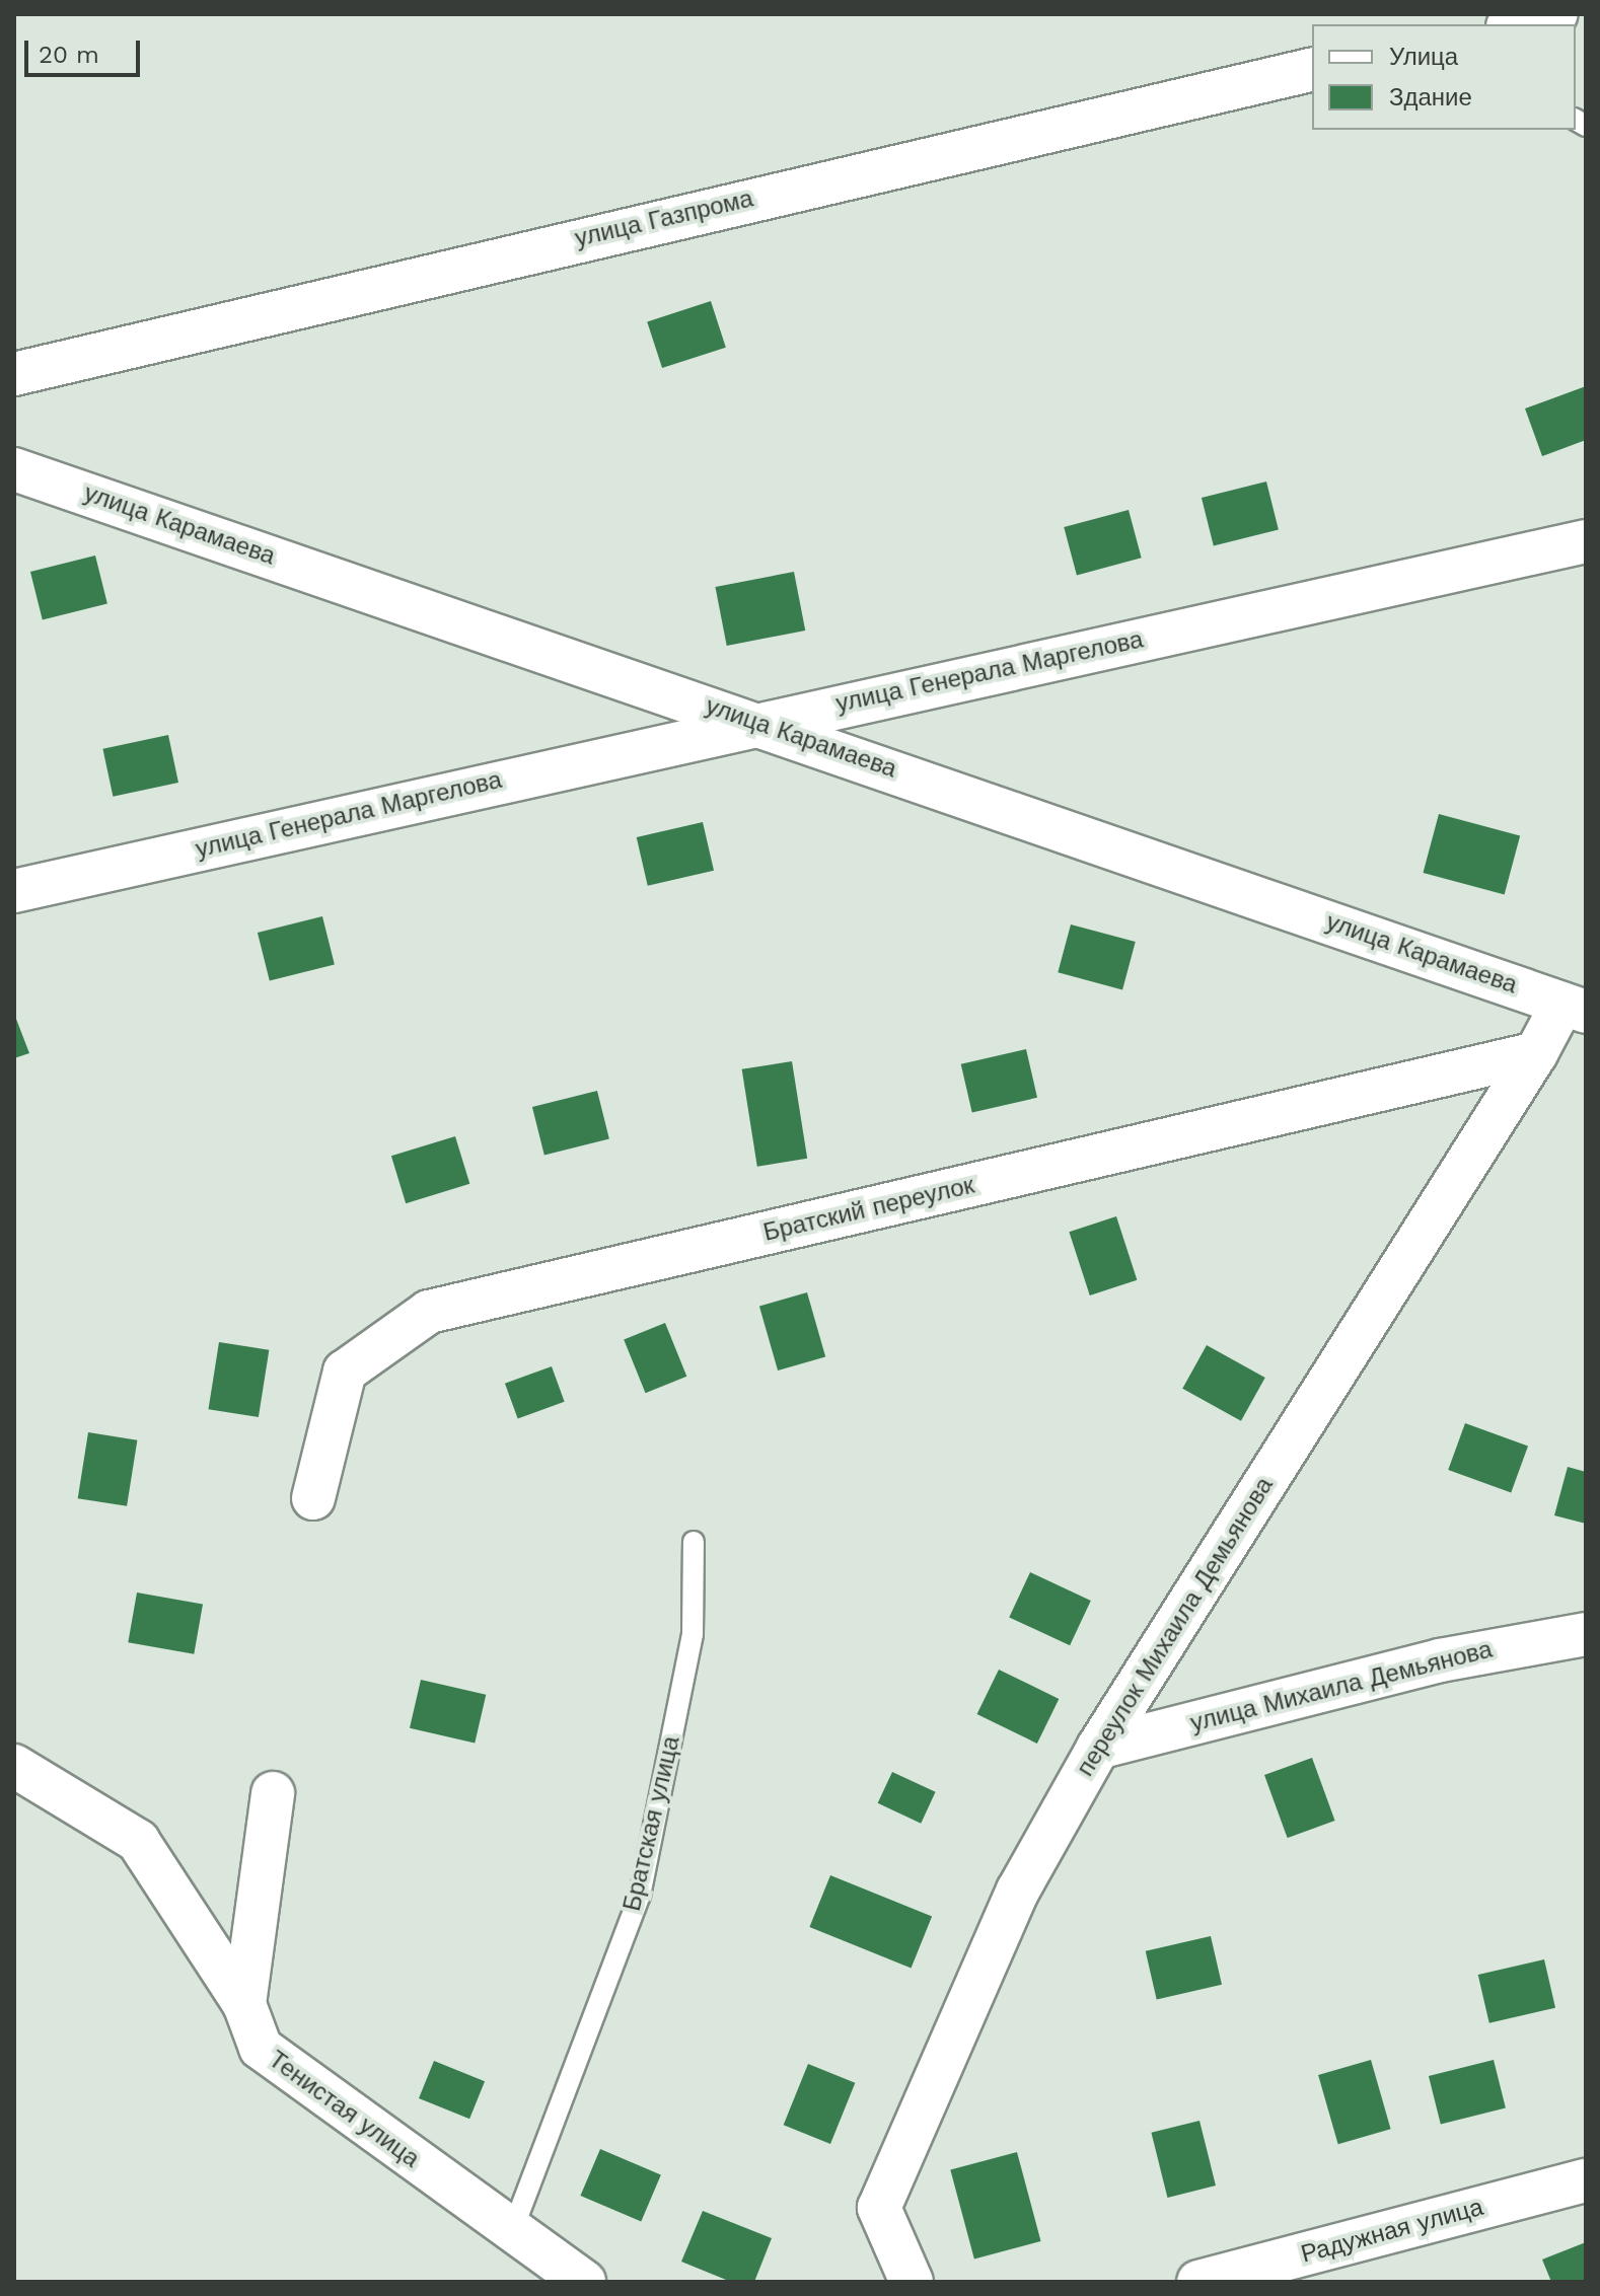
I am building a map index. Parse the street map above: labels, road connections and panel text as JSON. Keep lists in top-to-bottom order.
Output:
{
  "streets": {
    "street": [
      "улица Газпрома",
      "улица Карамаева",
      "улица Генерала Маргелова",
      "Братский переулок",
      "переулок Михаила Демьянова",
      "улица Михаила Демьянова",
      "Тенистая улица",
      "Радужная улица"
    ],
    "lane": ["Братская улица"]
  },
  "crossings": [
    ["улица Карамаева", "улица Генерала Маргелова"],
    ["улица Карамаева", "переулок Михаила Демьянова"],
    ["Братский переулок", "переулок Михаила Демьянова"],
    ["переулок Михаила Демьянова", "улица Михаила Демьянова"],
    ["Братская улица", "Тенистая улица"]
  ],
  "legend": ["Улица", "Здание"],
  "scale_bar": "20 m"
}
